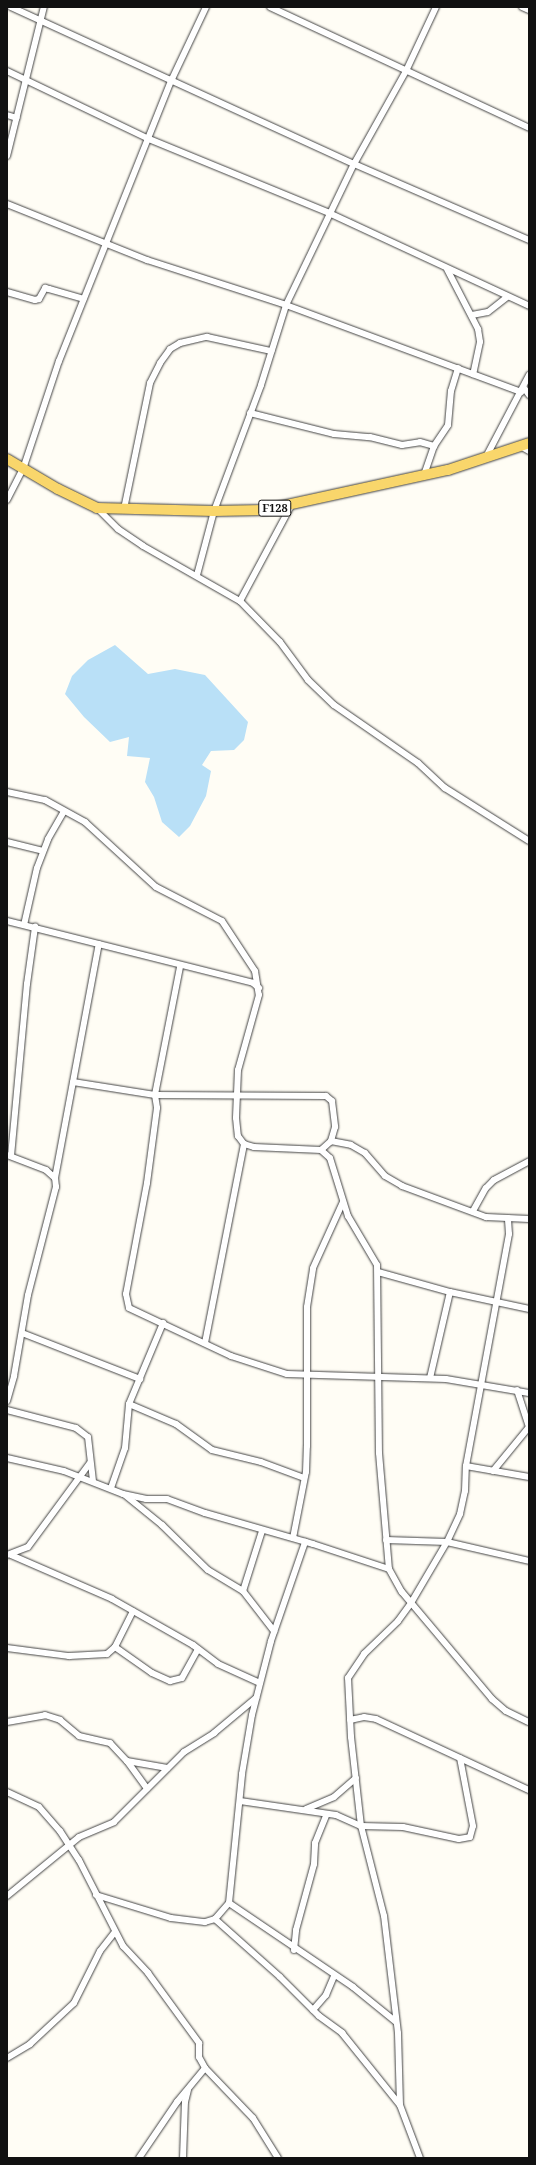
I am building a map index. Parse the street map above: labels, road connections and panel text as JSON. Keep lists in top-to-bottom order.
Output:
{
  "streets": {
    "main road": ["F128"]
  }
}
